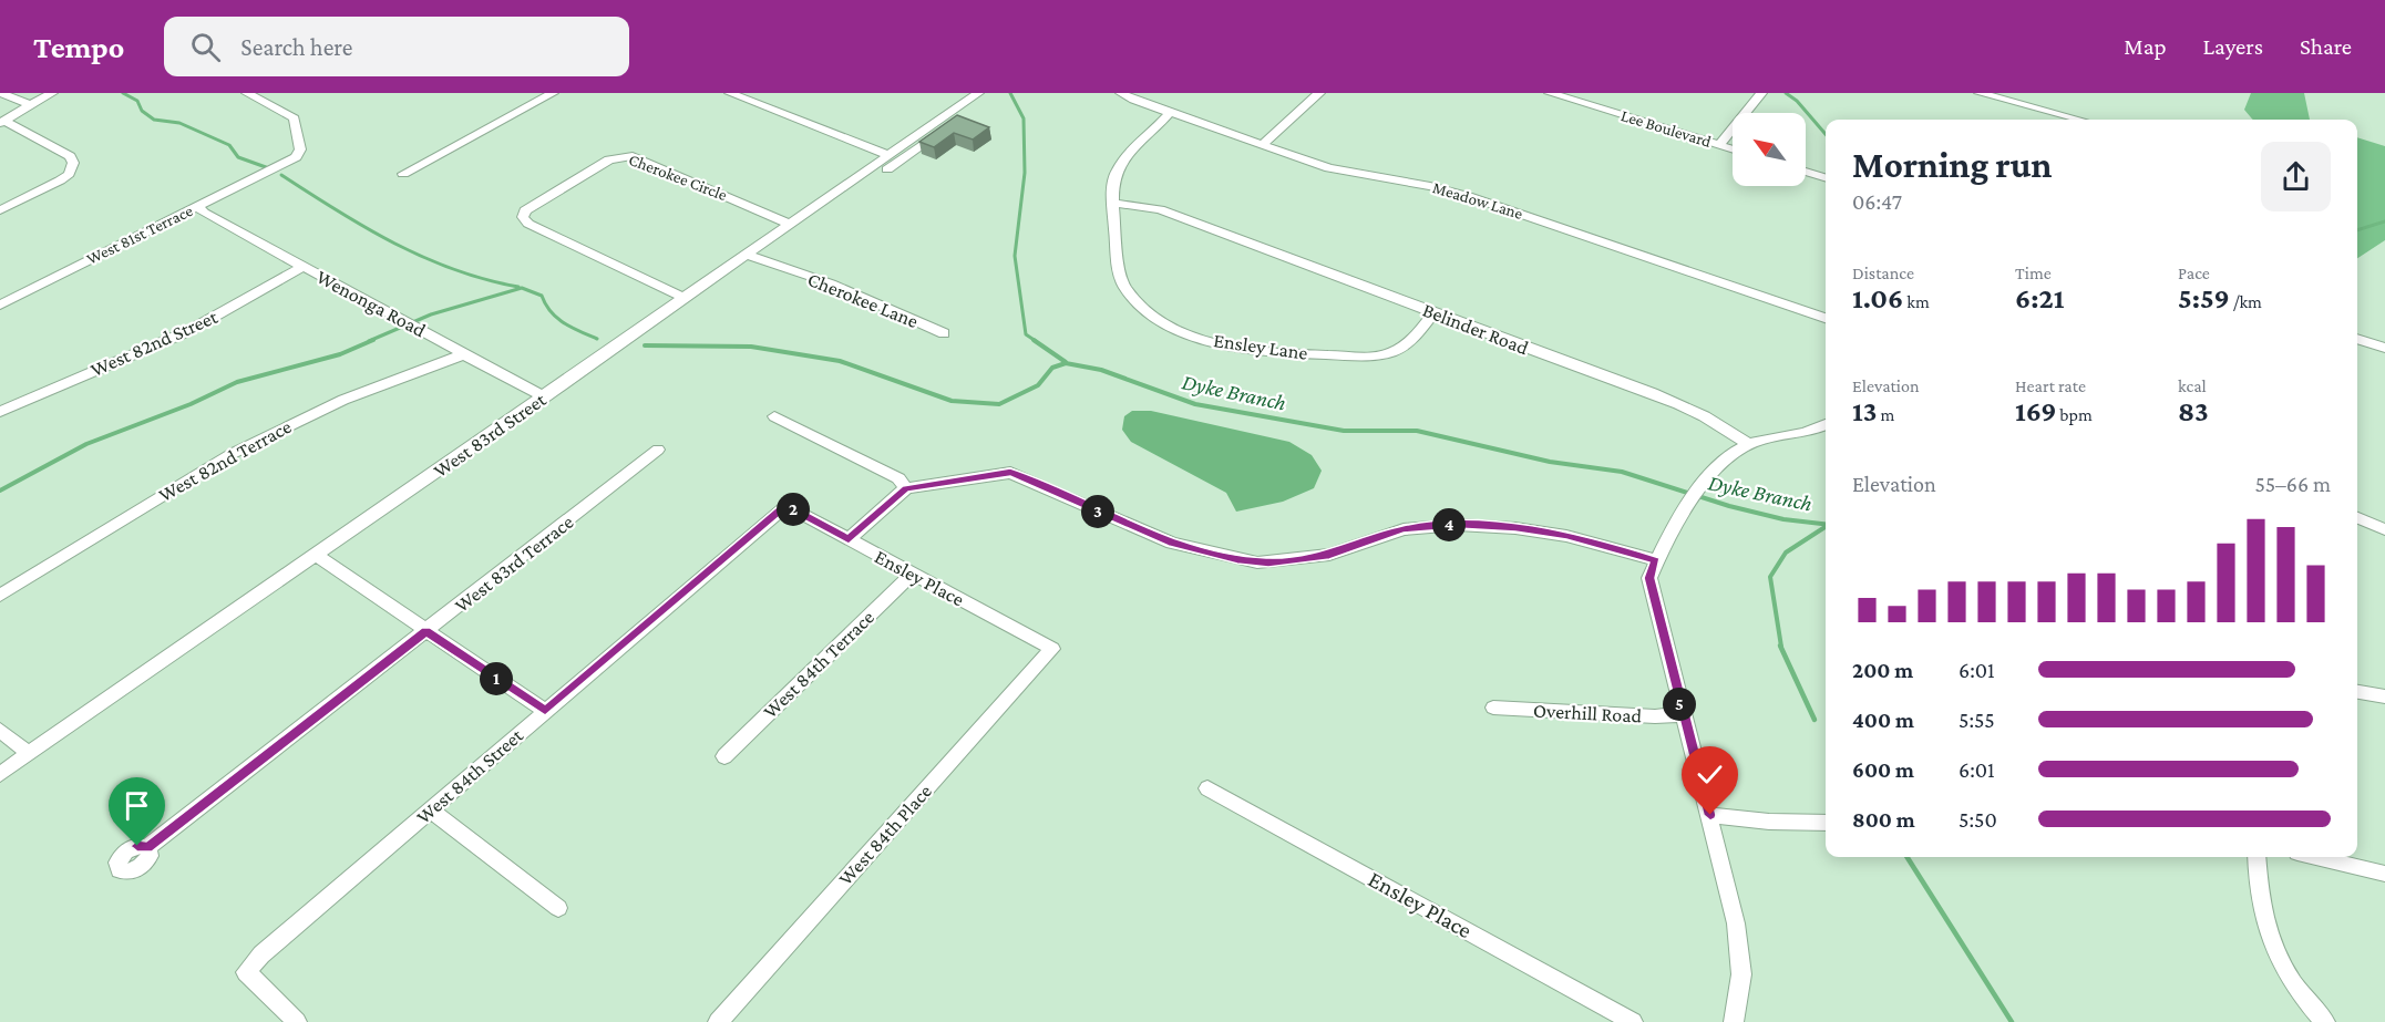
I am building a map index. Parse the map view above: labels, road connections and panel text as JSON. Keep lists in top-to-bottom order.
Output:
{
  "streets": {
    "street": [
      "Lee Boulevard",
      "Cherokee Circle",
      "Meadow Lane",
      "West 81st Terrace",
      "Cherokee Lane",
      "Wenonga Road",
      "Belinder Road",
      "West 82nd Street",
      "Ensley Lane",
      "West 83rd Street",
      "West 82nd Terrace",
      "West 83rd Terrace",
      "Ensley Place",
      "West 84th Terrace",
      "Overhill Road",
      "West 84th Street",
      "West 84th Place"
    ]
  },
  "crossings": [
    ["Cherokee Circle", "West 83rd Street"],
    ["Meadow Lane", "Ensley Lane"],
    ["West 81st Terrace", "Wenonga Road"],
    ["Cherokee Lane", "West 83rd Street"],
    ["Wenonga Road", "West 82nd Street"],
    ["Wenonga Road", "West 83rd Street"],
    ["Wenonga Road", "West 82nd Terrace"],
    ["Belinder Road", "Ensley Lane"],
    ["Ensley Place", "West 84th Terrace"],
    ["Ensley Place", "West 84th Street"],
    ["Ensley Place", "West 84th Place"]
  ],
  "water": ["Dyke Branch"],
  "north": "top left",
  "page": {
    "header": "Tempo",
    "search": "Search here",
    "nav": ["Map", "Layers", "Share"],
    "heading": ["Morning run", "06:47"],
    "stats": [
      ["Distance", "1.06 km"],
      ["Time", "6:21"],
      ["Pace", "5:59 /km"],
      ["Elevation", "13 m"],
      ["Heart rate", "169 bpm"],
      ["kcal", "83"]
    ],
    "chart": ["Elevation", "55–66 m"],
    "pins": [
      "2",
      "3",
      "4",
      "1",
      "5"
    ],
    "list": [
      {
        "name": "200 m",
        "note": "6:01"
      },
      {
        "name": "400 m",
        "note": "5:55"
      },
      {
        "name": "600 m",
        "note": "6:01"
      },
      {
        "name": "800 m",
        "note": "5:50"
      }
    ]
  }
}
